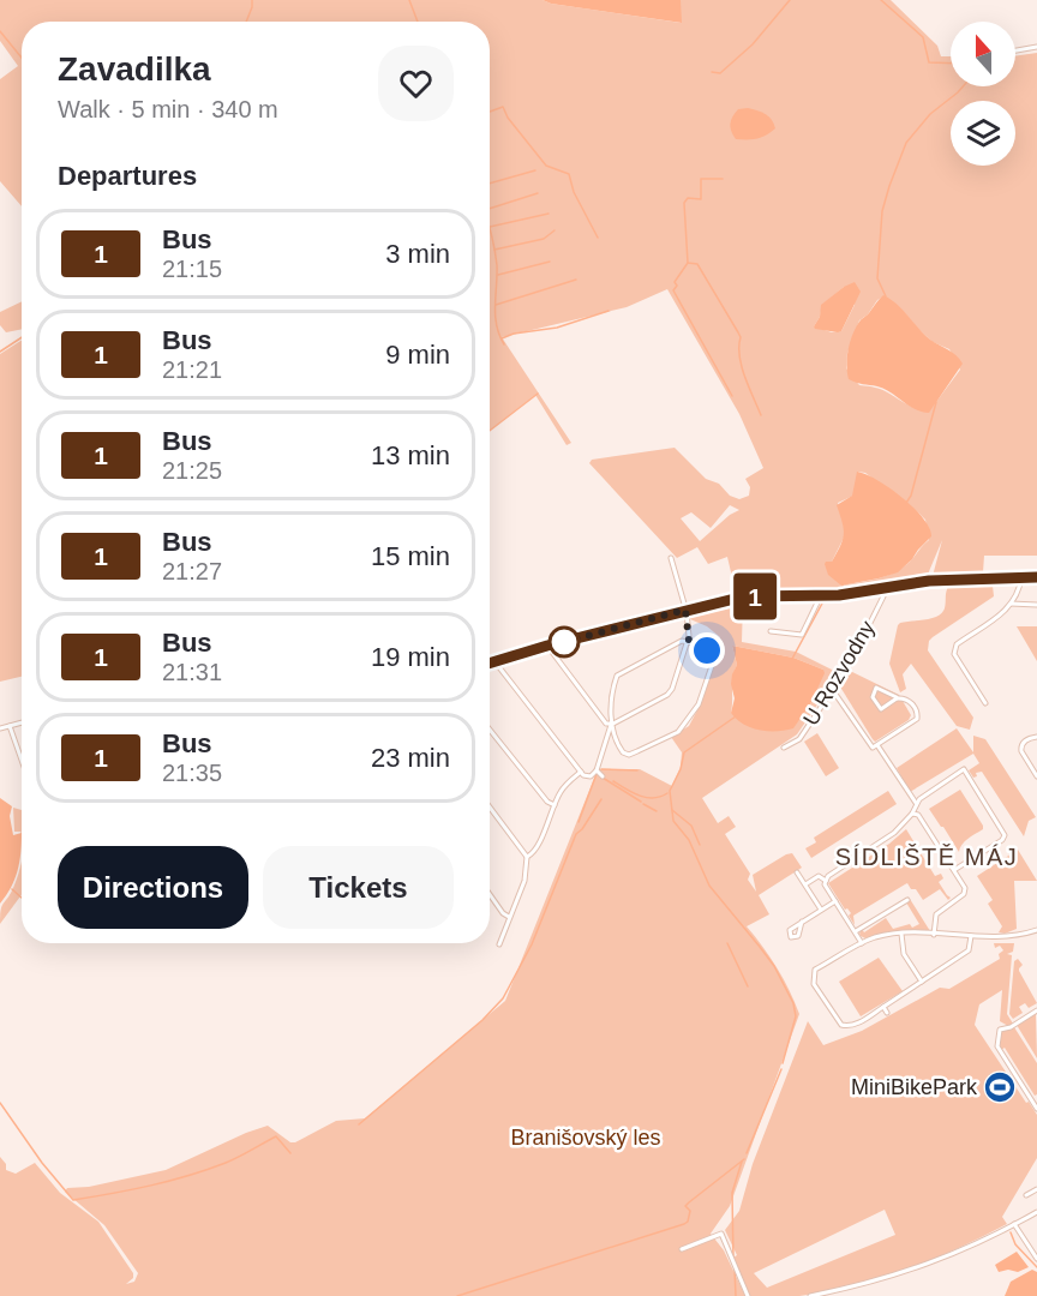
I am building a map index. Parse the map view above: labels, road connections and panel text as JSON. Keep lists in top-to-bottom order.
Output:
{
  "streets": {
    "street": ["U Rozvodny"]
  },
  "districts": ["SÍDLIŠTĚ MÁJ"],
  "parks": ["Branišovský les"],
  "places": {
    "sports": ["MiniBikePark"]
  },
  "lines": ["bus line 1"],
  "north": "top",
  "page": {
    "on_map": "1",
    "heading": [
      ["Zavadilka", "Walk · 5 min · 340 m"],
      "Departures"
    ],
    "list": [
      {
        "mark": "1",
        "name": "Bus",
        "note": "21:15",
        "value": "3 min"
      },
      {
        "mark": "1",
        "name": "Bus",
        "note": "21:21",
        "value": "9 min"
      },
      {
        "mark": "1",
        "name": "Bus",
        "note": "21:25",
        "value": "13 min"
      },
      {
        "mark": "1",
        "name": "Bus",
        "note": "21:27",
        "value": "15 min"
      },
      {
        "mark": "1",
        "name": "Bus",
        "note": "21:31",
        "value": "19 min"
      },
      {
        "mark": "1",
        "name": "Bus",
        "note": "21:35",
        "value": "23 min"
      }
    ],
    "buttons": ["Directions", "Tickets"]
  }
}
